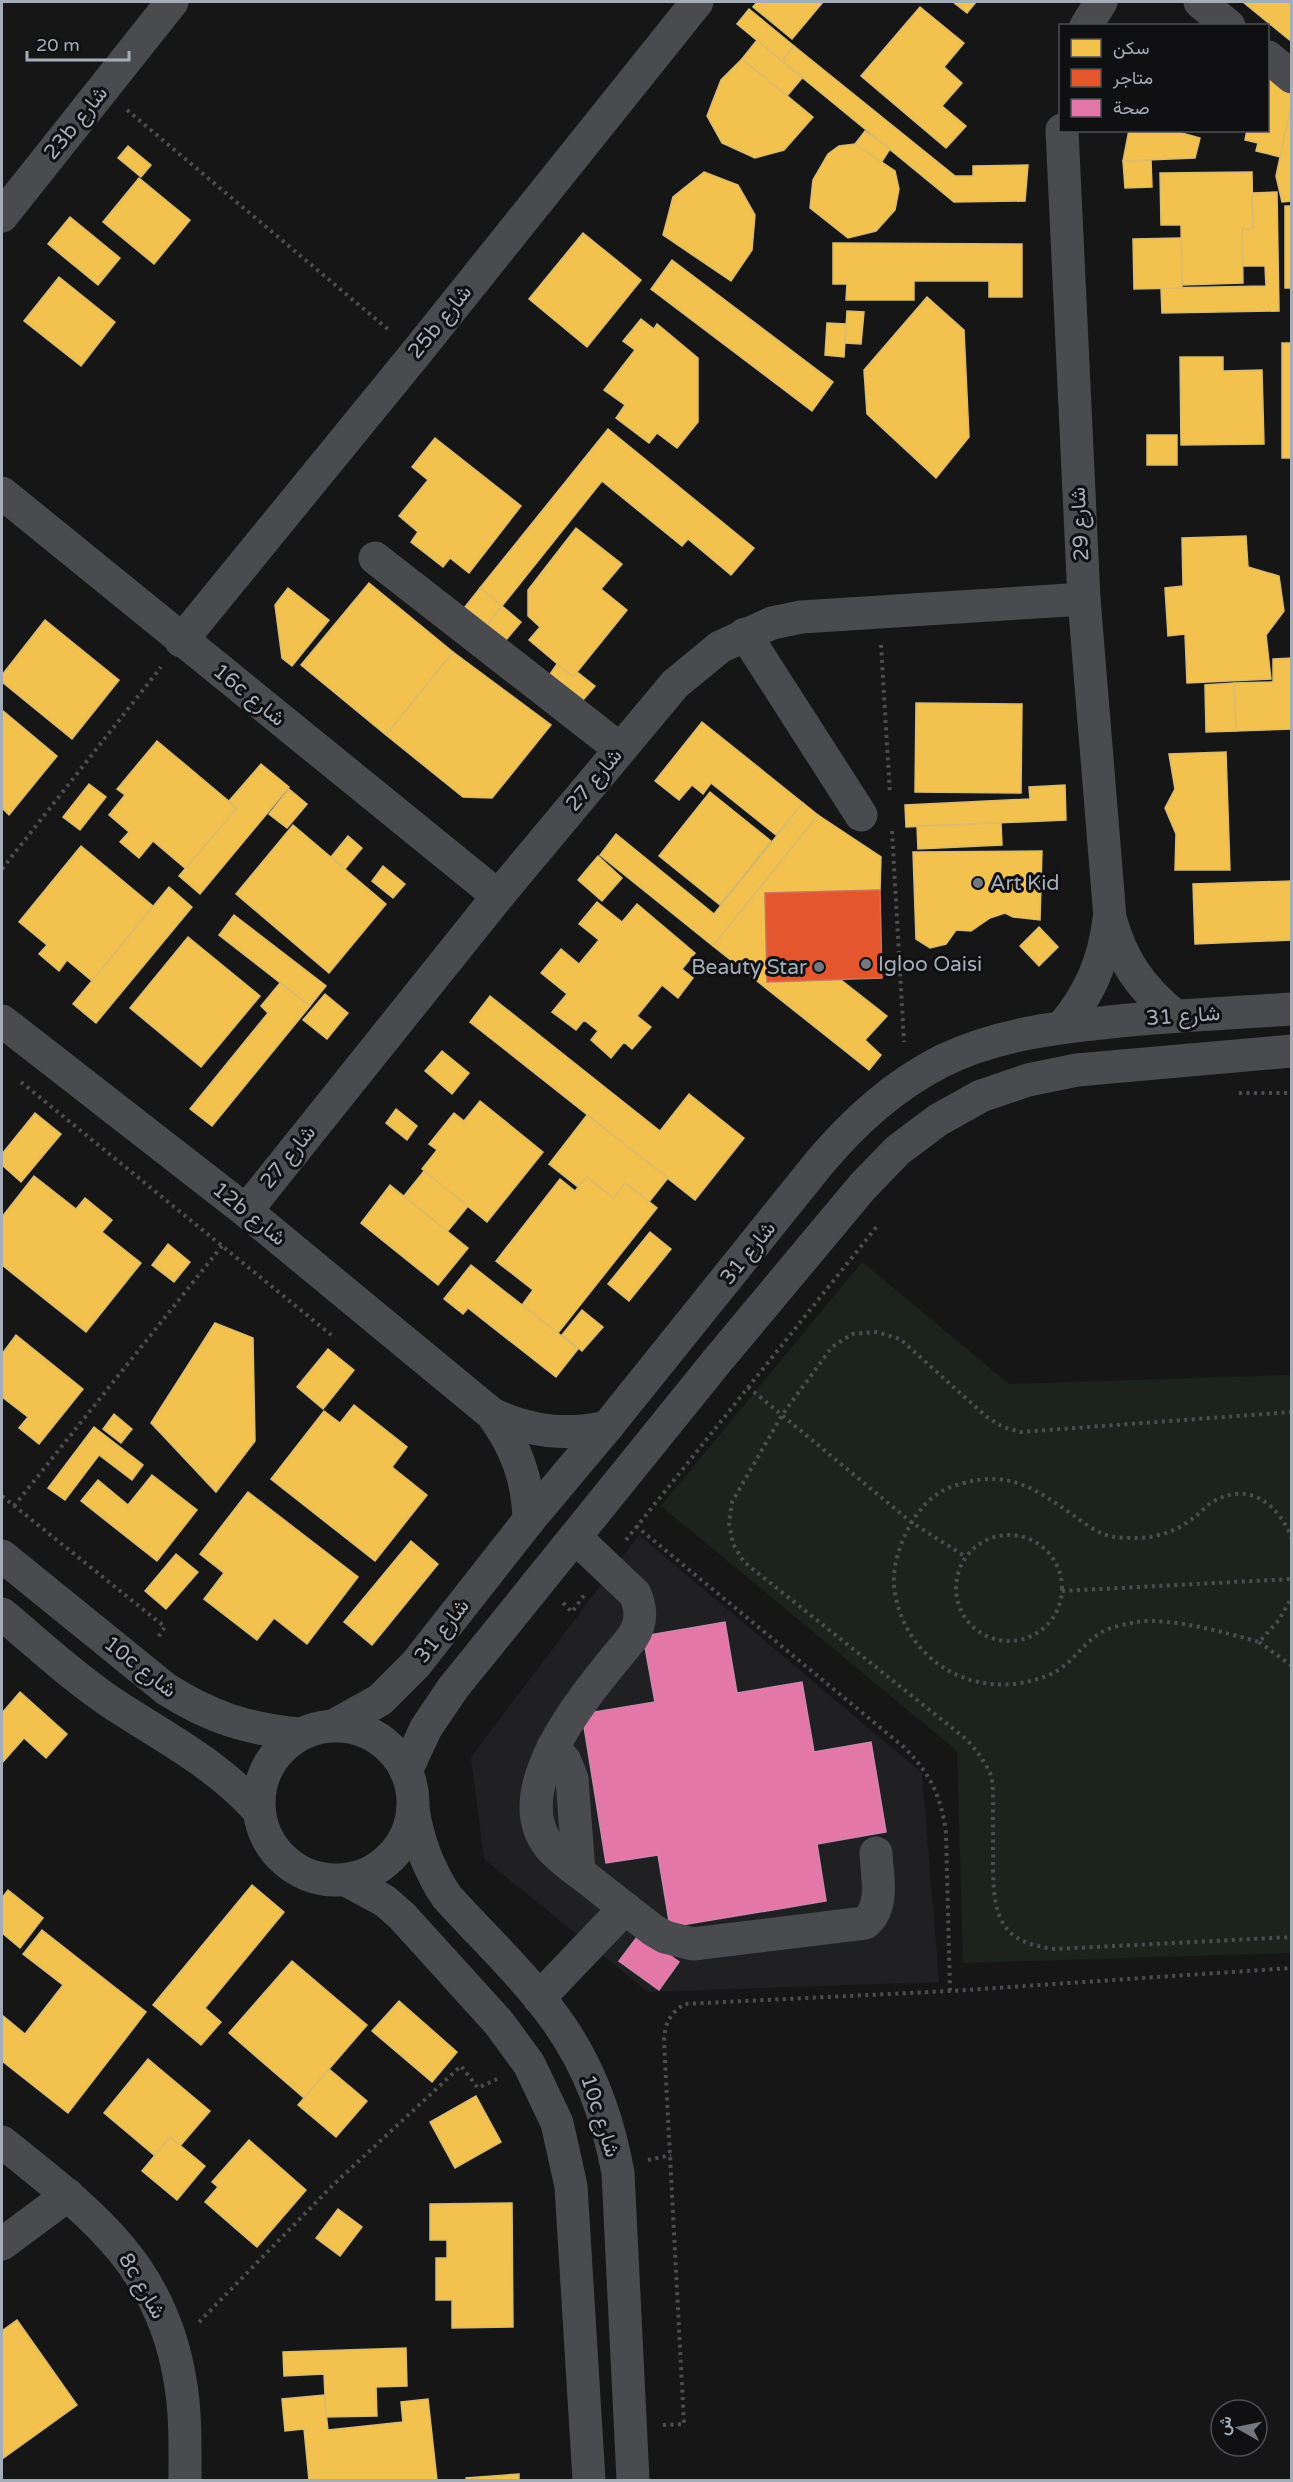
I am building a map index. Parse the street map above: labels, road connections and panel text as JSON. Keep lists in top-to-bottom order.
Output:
{
  "streets": {
    "street": [
      "23b شارع",
      "25b شارع",
      "شارع 29",
      "16c شارع",
      "شارع 27",
      "شارع 31",
      "12b شارع",
      "10c شارع",
      "8c شارع"
    ]
  },
  "crossings": [
    ["25b شارع", "16c شارع"],
    ["شارع 29", "شارع 27"],
    ["شارع 29", "شارع 31"],
    ["16c شارع", "شارع 27"],
    ["شارع 27", "12b شارع"],
    ["شارع 31", "12b شارع"],
    ["شارع 31", "10c شارع"]
  ],
  "places": ["Art Kid", "Igloo Oaisi", "Beauty Star"],
  "legend": ["سكن", "متاجر", "صحة"],
  "scale_bar": "20 m",
  "north": "left"
}
